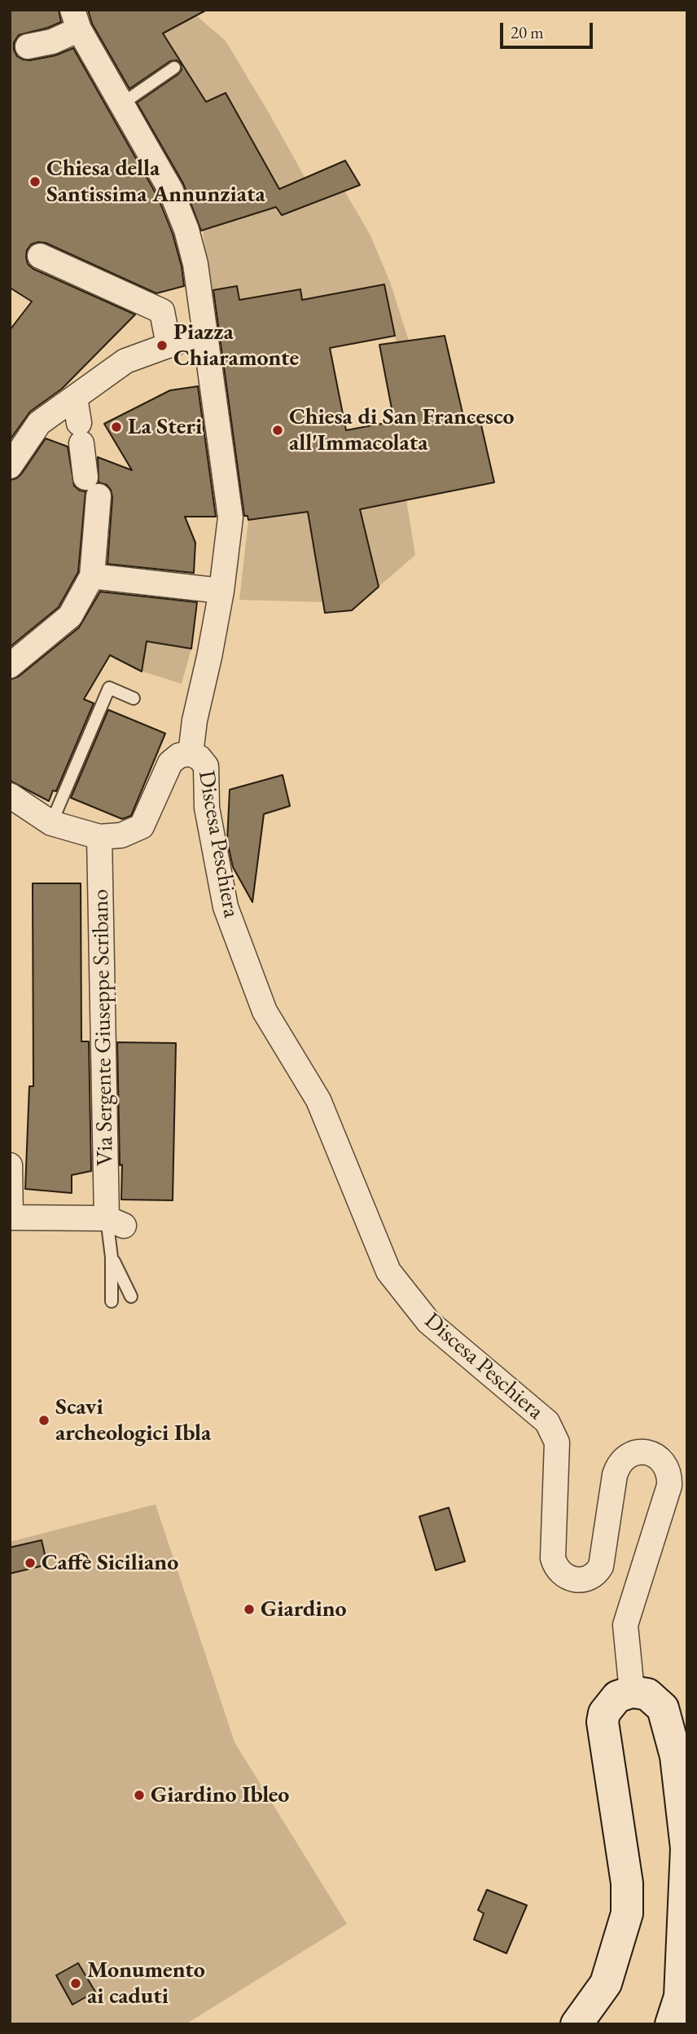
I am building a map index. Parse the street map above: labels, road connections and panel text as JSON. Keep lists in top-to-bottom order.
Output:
{
  "streets": {
    "street": ["Discesa Peschiera", "Via Sergente Giuseppe Scribano"]
  },
  "places": [
    "Chiesa della Santissima Annunziata",
    "Piazza Chiaramonte",
    "La Steri",
    "Chiesa di San Francesco all'Immacolata",
    "Scavi archeologici Ibla",
    "Caffè Siciliano",
    "Giardino",
    "Giardino Ibleo",
    "Monumento ai caduti"
  ],
  "scale_bar": "20 m"
}
